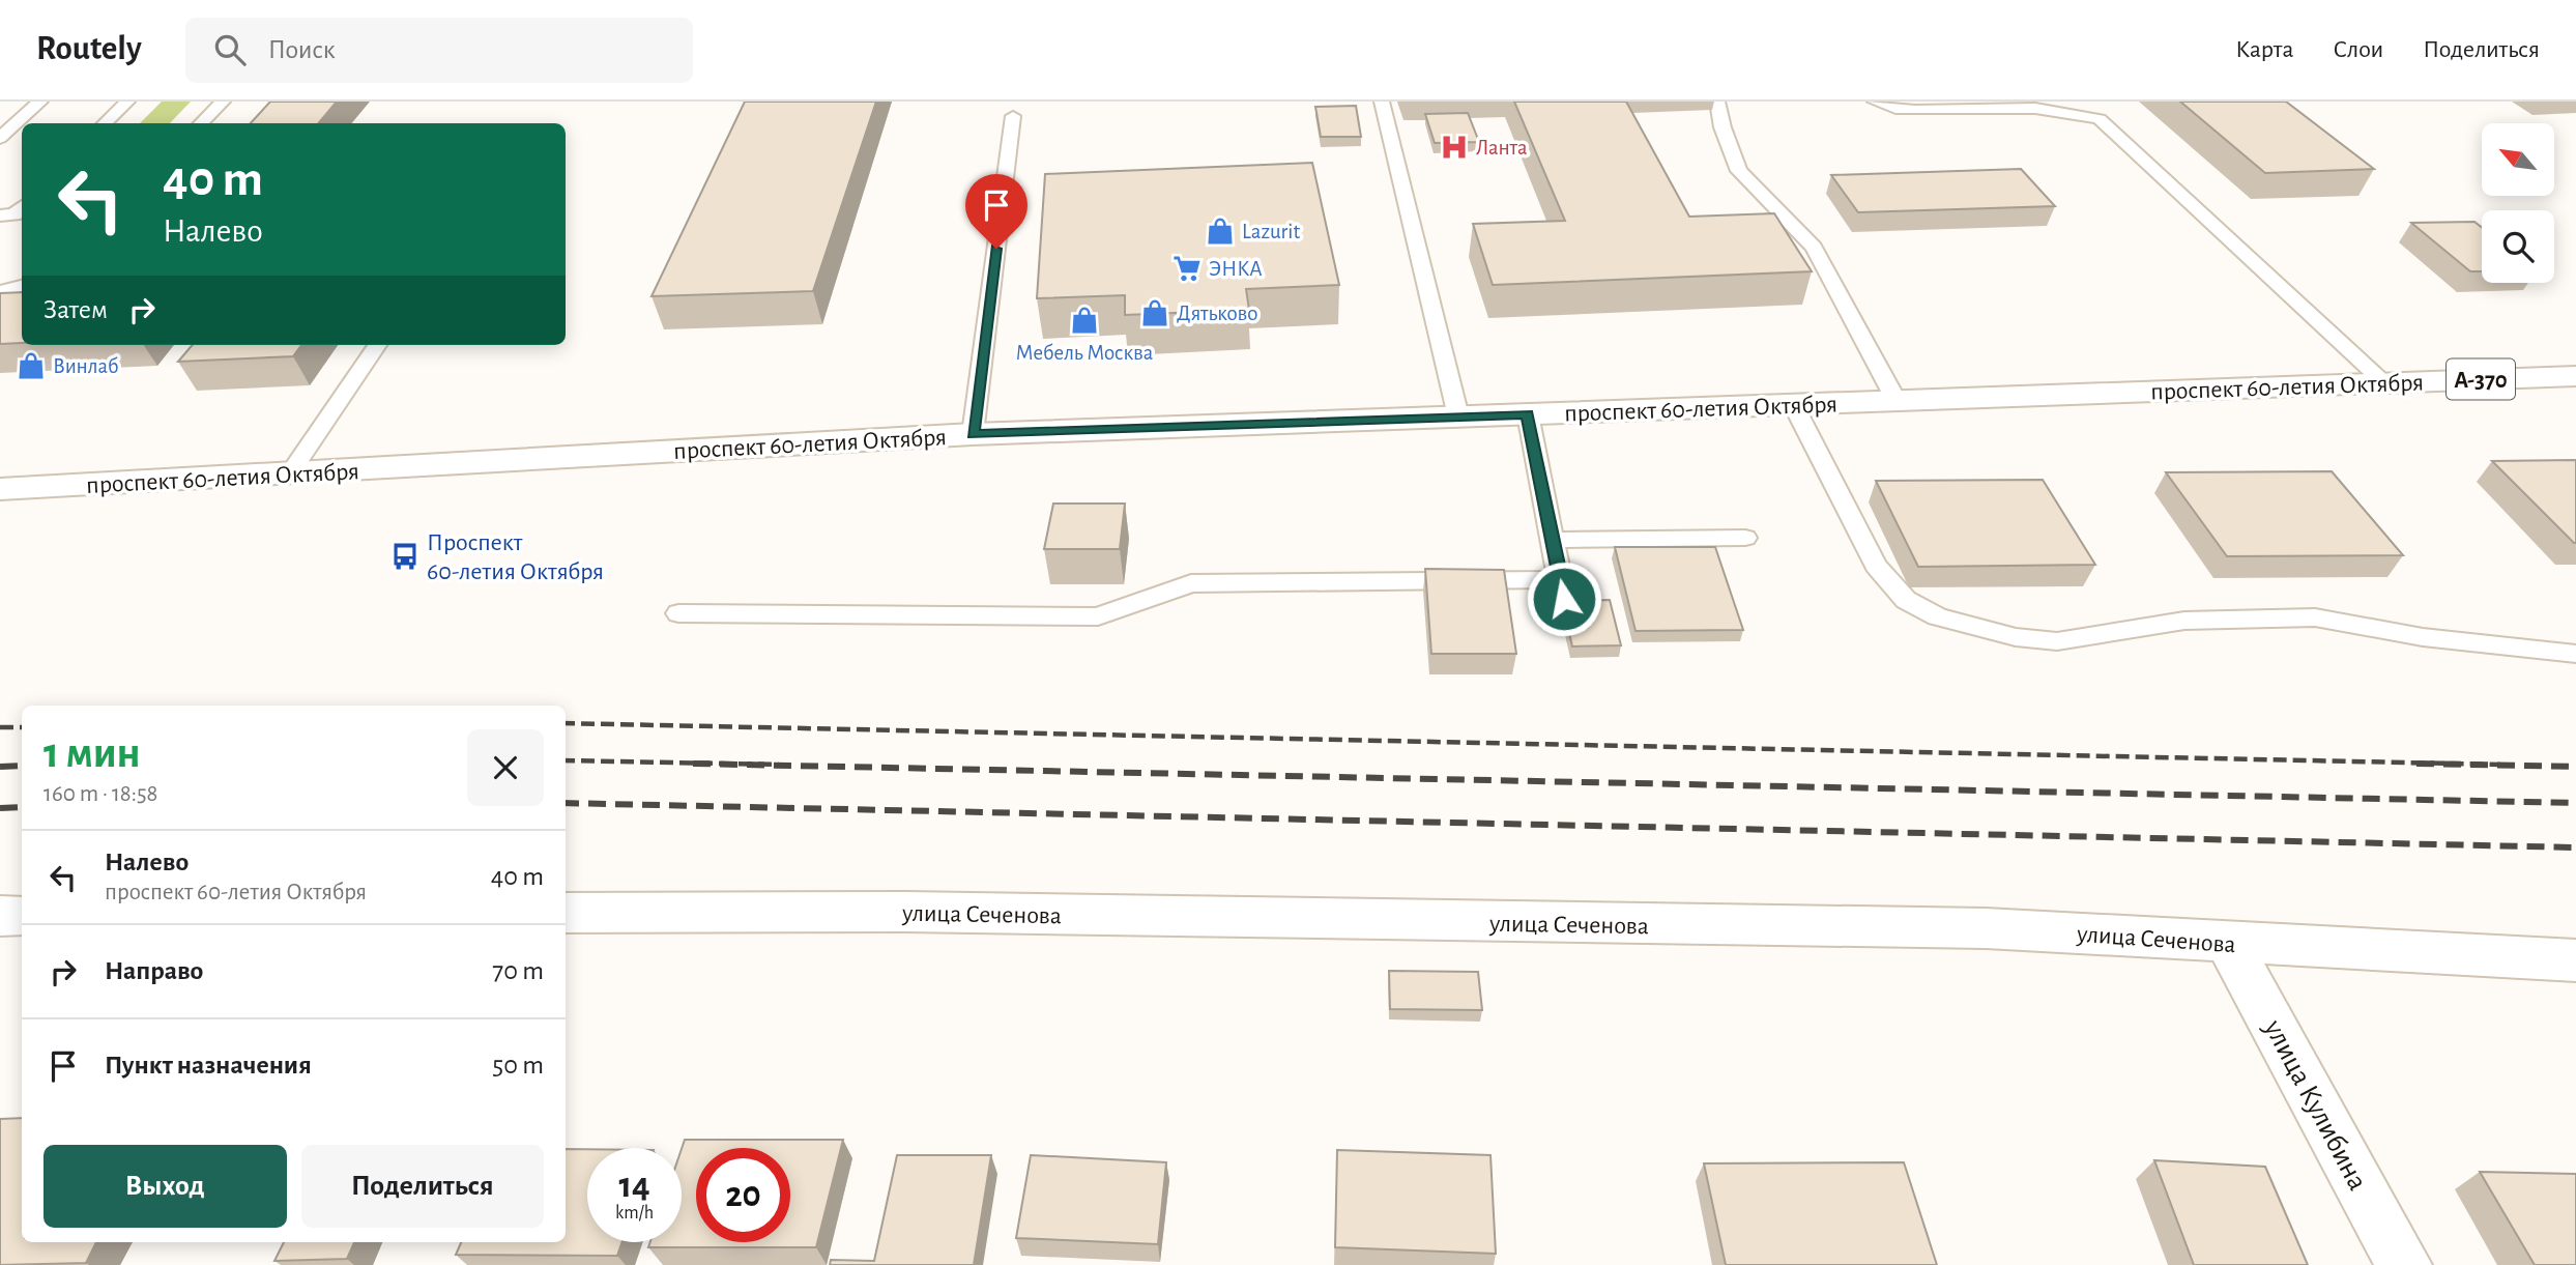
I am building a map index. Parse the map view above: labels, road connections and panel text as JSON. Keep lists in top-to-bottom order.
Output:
{
  "streets": {
    "main road": [
      "А-370",
      "проспект 60-летия Октября",
      "улица Сеченова",
      "улица Кулибина"
    ]
  },
  "crossings": [
    ["улица Сеченова", "улица Кулибина"]
  ],
  "places": {
    "hospital": ["Ланта"],
    "shop": [
      "Lazurit",
      "Дятьково",
      "Мебель Москва",
      "Винлаб"
    ],
    "supermarket": ["ЭНКА"],
    "bus stop": ["Проспект 60-летия Октября"]
  },
  "north": "top left",
  "page": {
    "header": "Routely",
    "search": "Поиск",
    "nav": ["Карта", "Слои", "Поделиться"],
    "turn": ["40 m", "Налево"],
    "then": "Затем",
    "heading": ["1 мин", "160 m · 18:58"],
    "list": [
      {
        "name": "Налево",
        "note": "проспект 60-летия Октября",
        "value": "40 m"
      },
      {
        "name": "Направо",
        "value": "70 m"
      },
      {
        "name": "Пункт назначения",
        "value": "50 m"
      }
    ],
    "buttons": ["Выход", "Поделиться"],
    "speed": "14 km/h",
    "limit": "20"
  }
}
